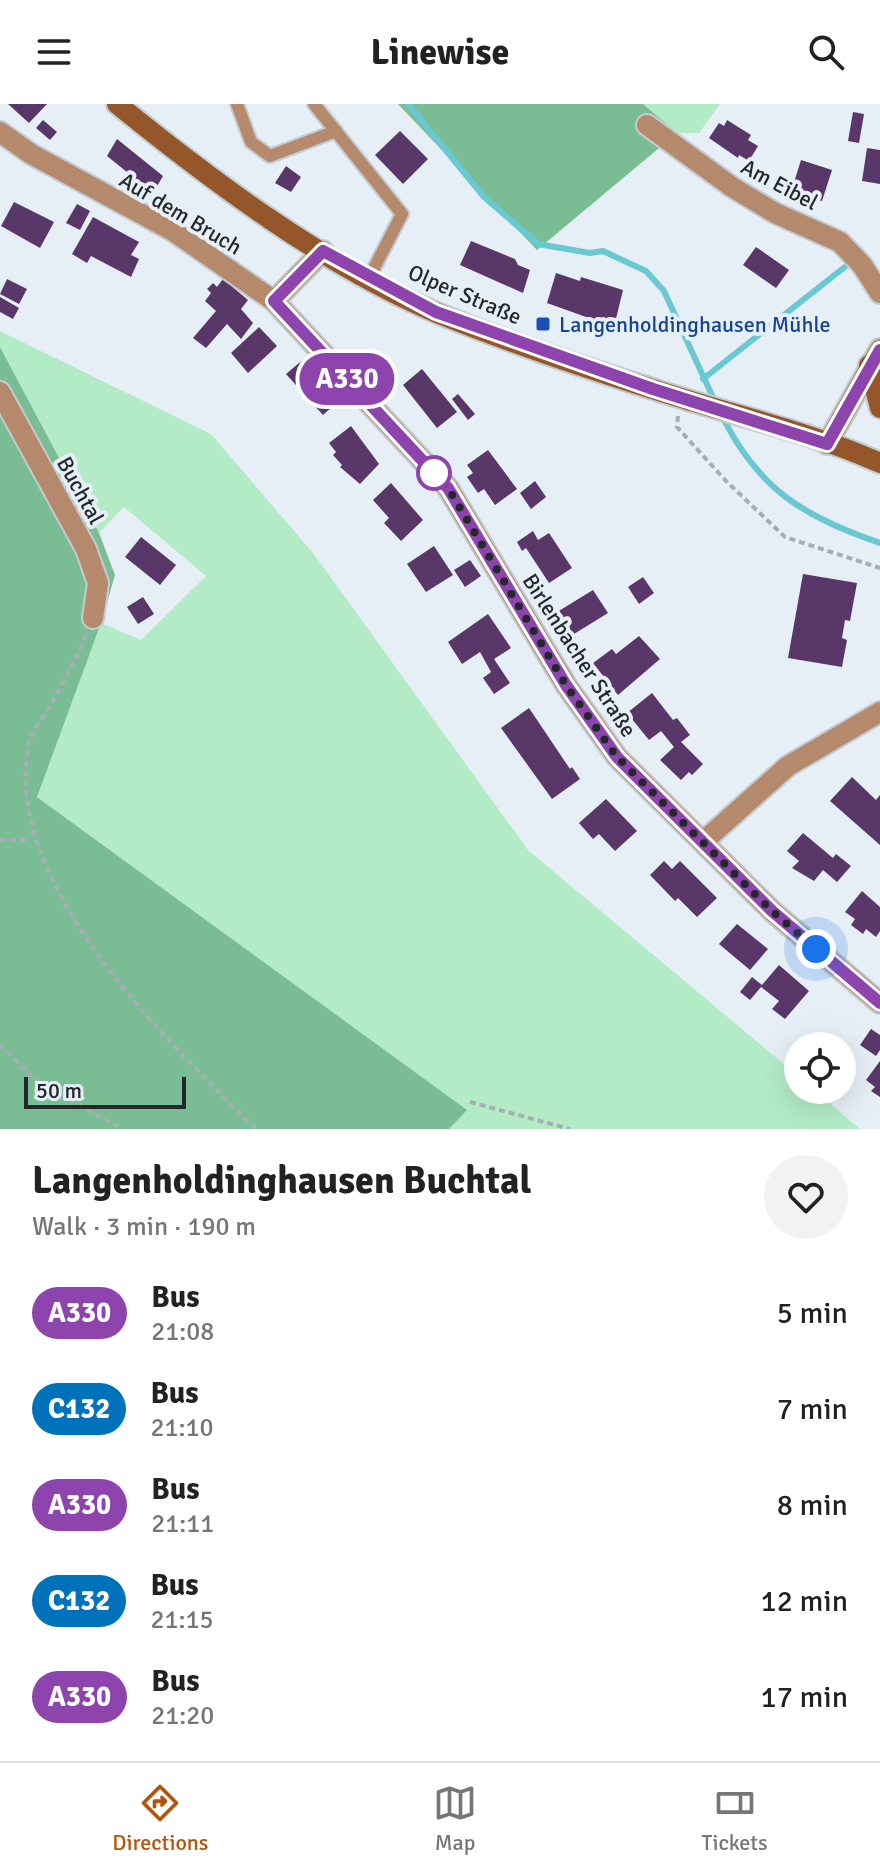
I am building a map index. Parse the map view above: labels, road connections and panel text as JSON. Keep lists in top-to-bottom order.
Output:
{
  "streets": {
    "main road": ["Olper Straße"],
    "street": [
      "Am Eibel",
      "Auf dem Bruch",
      "Buchtal",
      "Birlenbacher Straße"
    ]
  },
  "crossings": [
    ["Auf dem Bruch", "Birlenbacher Straße"]
  ],
  "places": {
    "transit": ["Langenholdinghausen Mühle"]
  },
  "lines": ["bus line A330"],
  "scale_bar": "50 m",
  "page": {
    "header": "Linewise",
    "on_map": "A330",
    "scale": "50 m",
    "heading": ["Langenholdinghausen Buchtal", "Walk · 3 min · 190 m"],
    "list": [
      {
        "mark": "A330",
        "name": "Bus",
        "note": "21:08",
        "value": "5 min"
      },
      {
        "mark": "C132",
        "name": "Bus",
        "note": "21:10",
        "value": "7 min"
      },
      {
        "mark": "A330",
        "name": "Bus",
        "note": "21:11",
        "value": "8 min"
      },
      {
        "mark": "C132",
        "name": "Bus",
        "note": "21:15",
        "value": "12 min"
      },
      {
        "mark": "A330",
        "name": "Bus",
        "note": "21:20",
        "value": "17 min"
      }
    ],
    "tabs": ["Directions", "Map", "Tickets"]
  }
}
